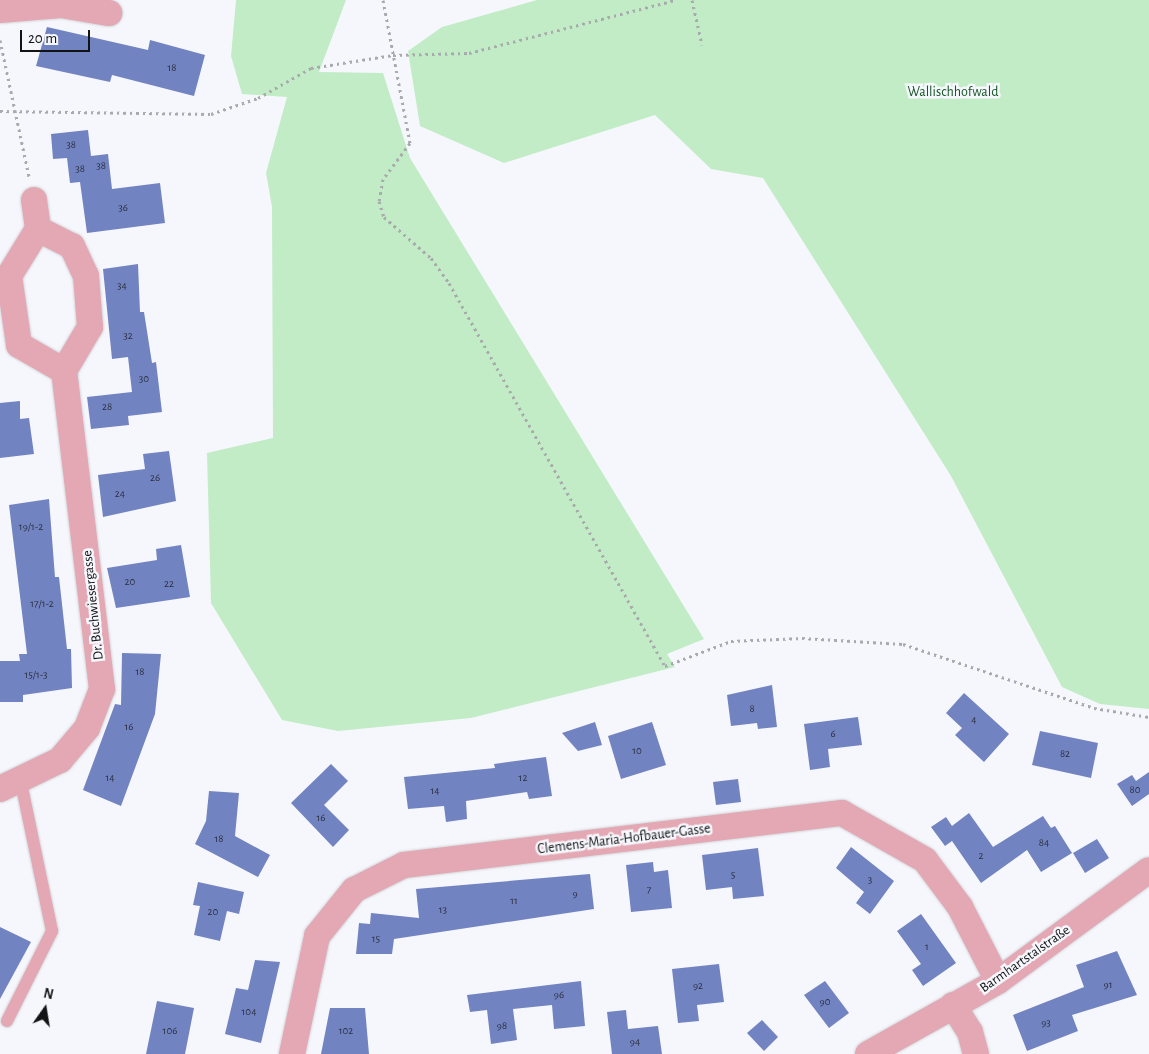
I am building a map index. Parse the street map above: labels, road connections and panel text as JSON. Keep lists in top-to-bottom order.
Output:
{
  "streets": {
    "street": ["Dr. Buchwiesergasse", "Clemens-Maria-Hofbauer-Gasse", "Barmhartstalstraße"]
  },
  "crossings": [
    ["Clemens-Maria-Hofbauer-Gasse", "Barmhartstalstraße"]
  ],
  "parks": ["Wallischhofwald"],
  "house_numbers": [
    "18",
    "38",
    "38",
    "38",
    "36",
    "34",
    "32",
    "30",
    "28",
    "26",
    "24",
    "19/1-2",
    "20",
    "22",
    "17/1-2",
    "18",
    "15/1-3",
    "8",
    "4",
    "16",
    "6",
    "10",
    "82",
    "14",
    "12",
    "80",
    "14",
    "16",
    "18",
    "84",
    "2",
    "5",
    "3",
    "7",
    "9",
    "11",
    "13",
    "20",
    "15",
    "1",
    "91",
    "92",
    "96",
    "90",
    "104",
    "93",
    "98",
    "106",
    "102",
    "94"
  ],
  "scale_bar": "20 m",
  "north": "top"
}
